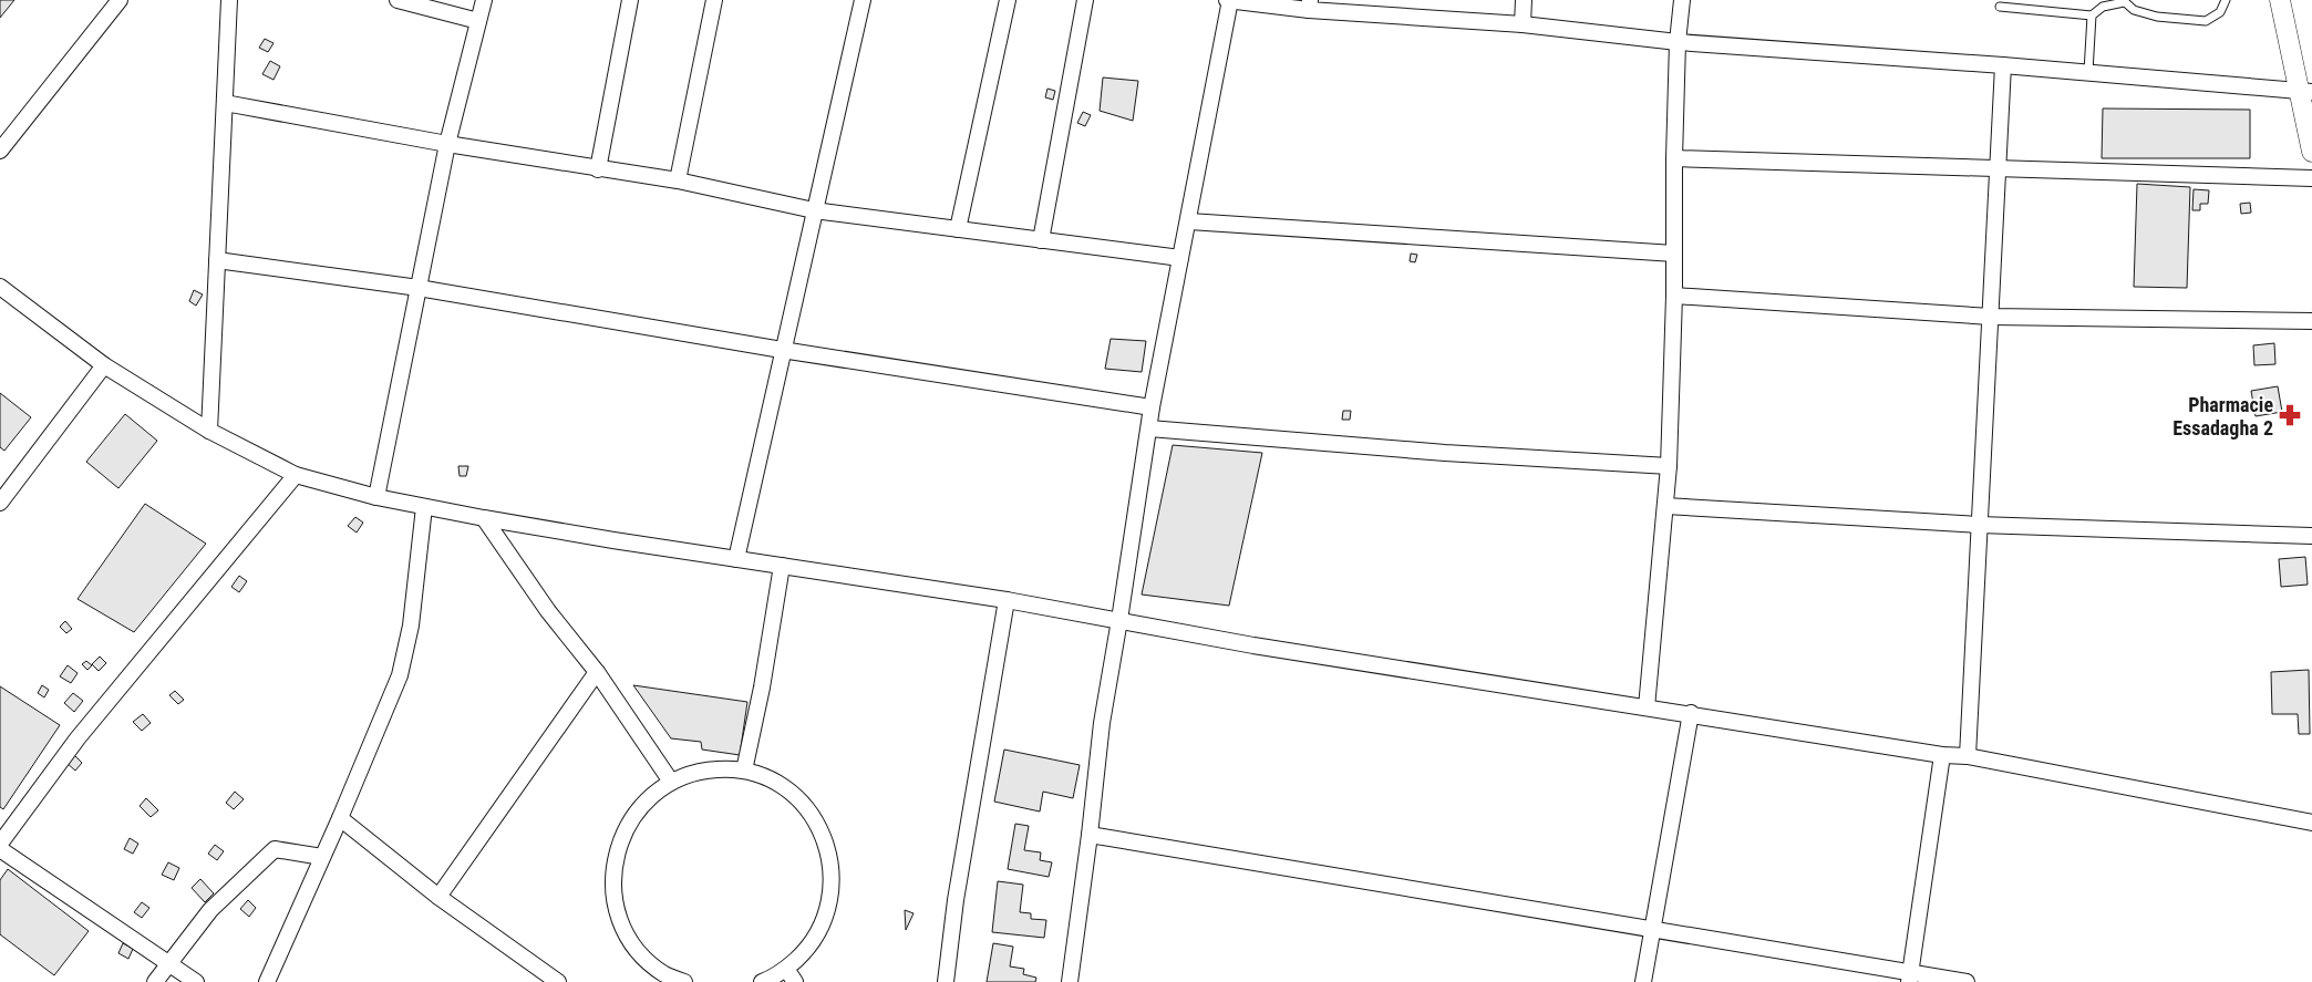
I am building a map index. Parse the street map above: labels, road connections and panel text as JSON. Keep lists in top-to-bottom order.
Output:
{
  "places": {
    "pharmacy": ["Pharmacie Essadagha 2"]
  }
}
